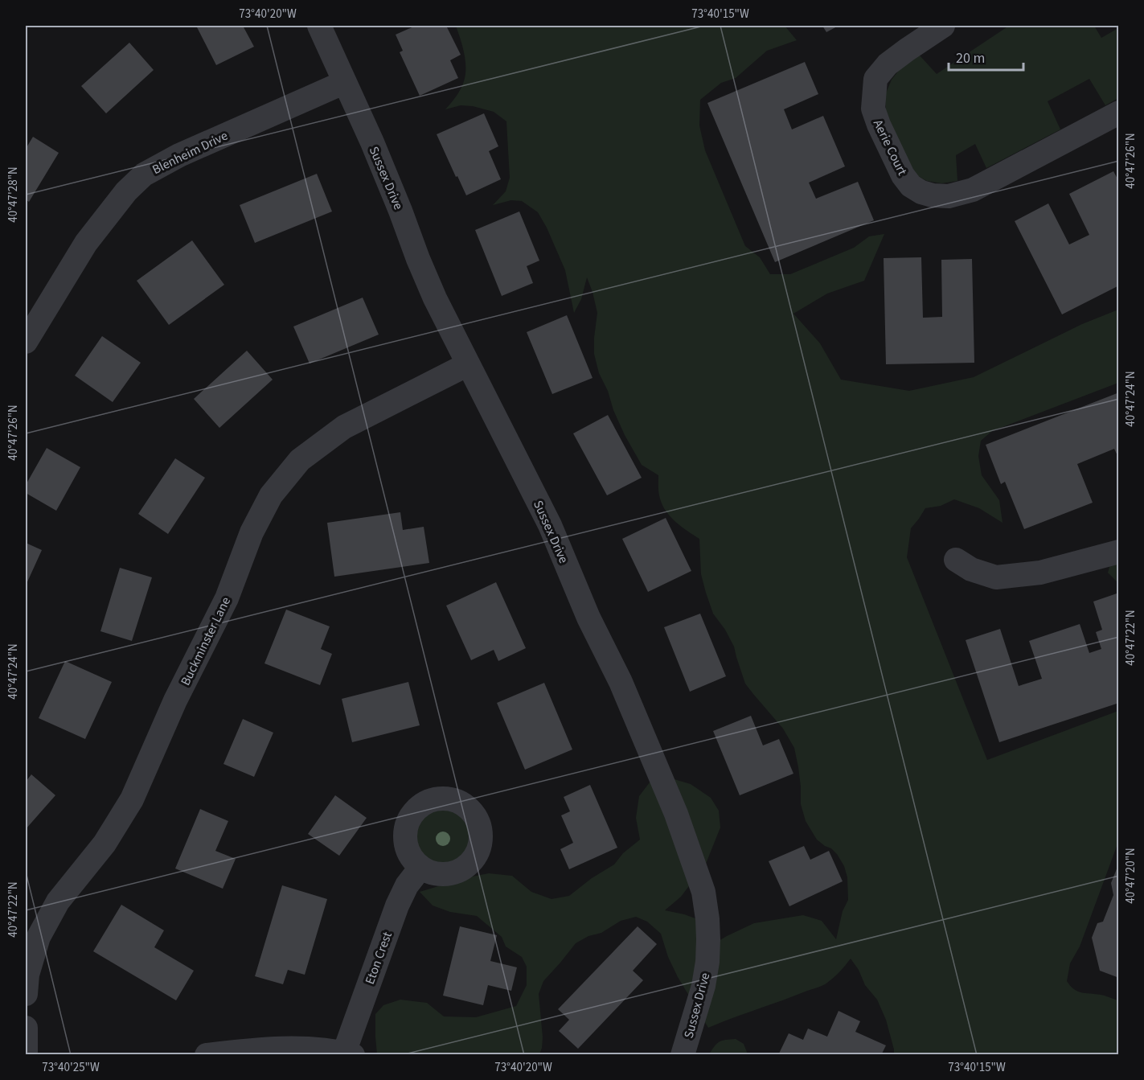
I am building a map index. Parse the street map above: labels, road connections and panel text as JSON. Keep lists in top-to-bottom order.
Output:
{
  "streets": {
    "street": [
      "Aerie Court",
      "Blenheim Drive",
      "Sussex Drive",
      "Buckminster Lane",
      "Eton Crest"
    ]
  },
  "crossings": [
    ["Blenheim Drive", "Sussex Drive"],
    ["Sussex Drive", "Buckminster Lane"]
  ],
  "scale_bar": "20 m",
  "coordinates": [
    "73°40'20\"W",
    "73°40'15\"W",
    "40°47'26\"N",
    "40°47'28\"N",
    "40°47'24\"N",
    "40°47'22\"N",
    "40°47'20\"N",
    "73°40'25\"W"
  ]
}
